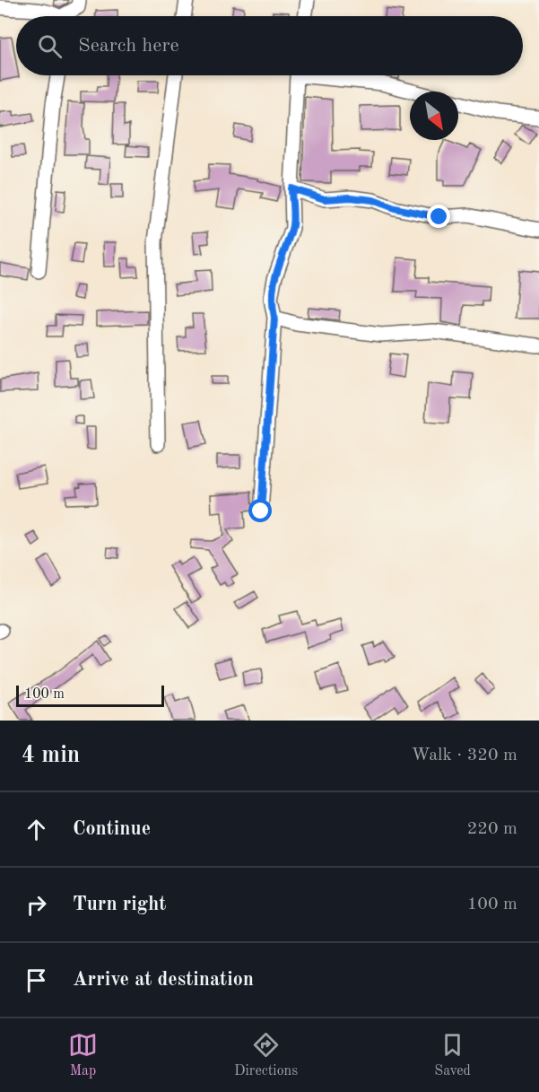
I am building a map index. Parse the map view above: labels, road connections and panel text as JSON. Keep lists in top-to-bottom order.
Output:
{
  "scale_bar": "100 m",
  "north": "bottom right",
  "page": {
    "search": "Search here",
    "scale": "100 m",
    "heading": ["4 min", "Walk · 320 m"],
    "list": [
      ["Continue", "220 m"],
      ["Turn right", "100 m"],
      "Arrive at destination"
    ],
    "nav": ["Map", "Directions", "Saved"]
  }
}
